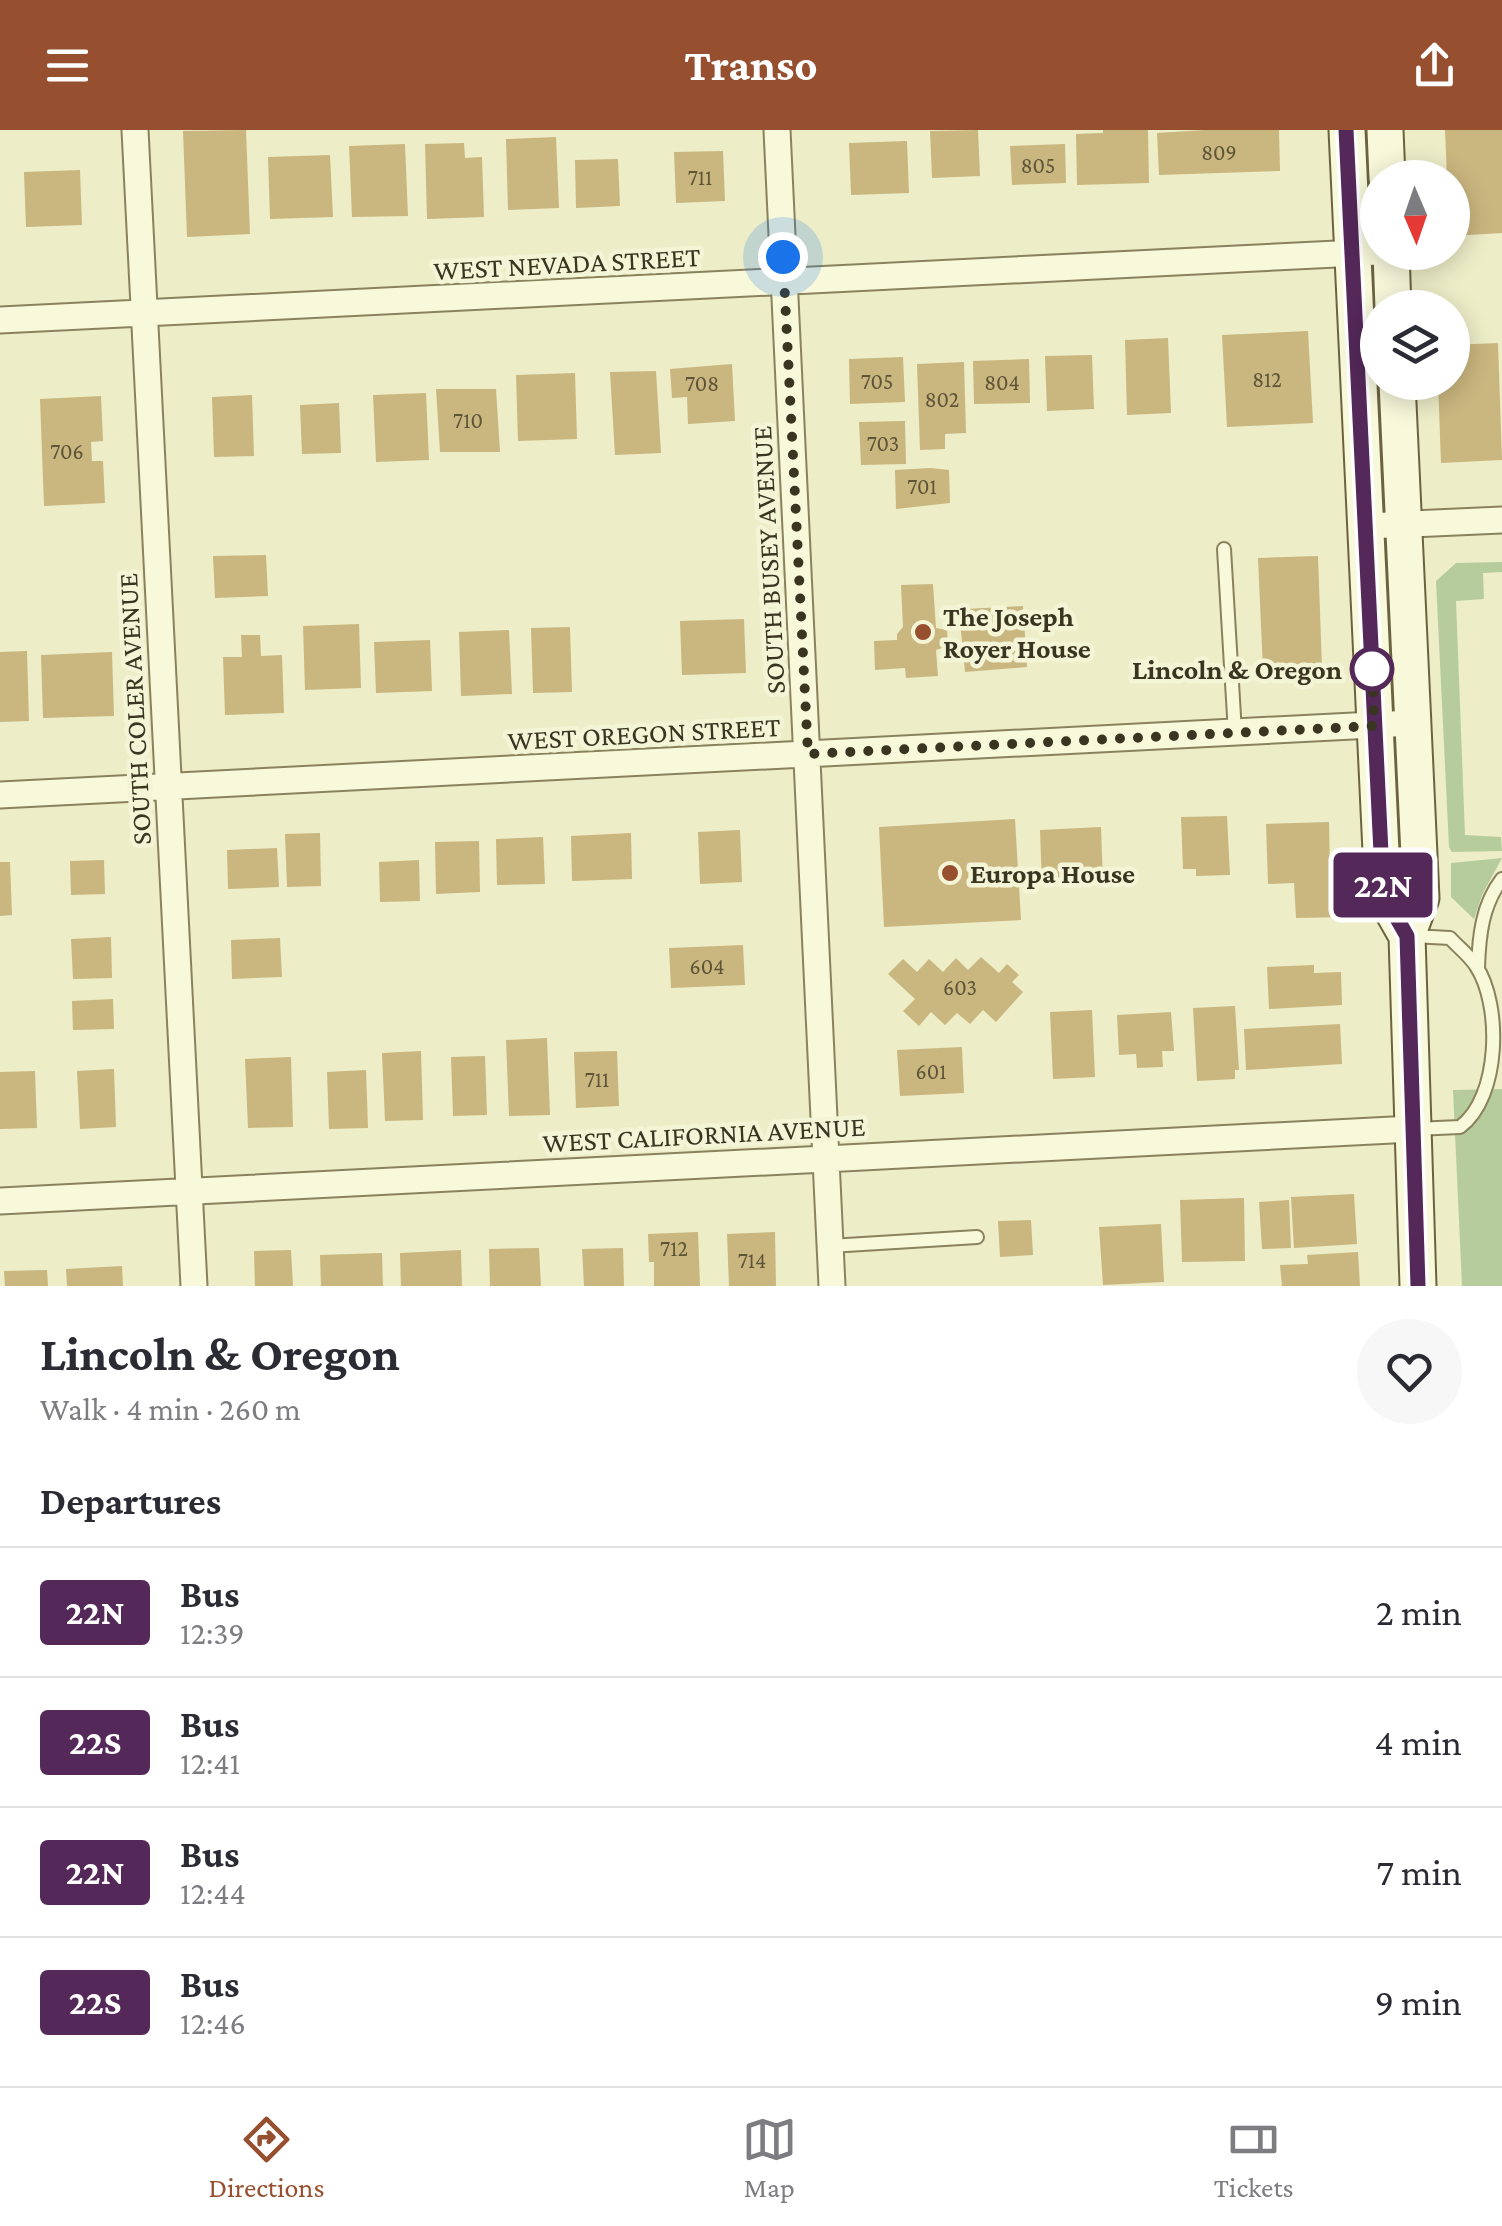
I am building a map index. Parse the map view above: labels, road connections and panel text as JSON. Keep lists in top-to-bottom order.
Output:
{
  "streets": {
    "street": [
      "WEST NEVADA STREET",
      "SOUTH BUSEY AVENUE",
      "SOUTH COLER AVENUE",
      "WEST OREGON STREET",
      "WEST CALIFORNIA AVENUE"
    ]
  },
  "crossings": [
    ["WEST NEVADA STREET", "SOUTH BUSEY AVENUE"],
    ["WEST NEVADA STREET", "SOUTH COLER AVENUE"],
    ["SOUTH BUSEY AVENUE", "WEST OREGON STREET"],
    ["SOUTH BUSEY AVENUE", "WEST CALIFORNIA AVENUE"],
    ["SOUTH COLER AVENUE", "WEST OREGON STREET"],
    ["SOUTH COLER AVENUE", "WEST CALIFORNIA AVENUE"]
  ],
  "places": ["The Joseph Royer House", "Lincoln & Oregon", "Europa House"],
  "lines": ["bus line 22N"],
  "house_numbers": [
    "809",
    "805",
    "711",
    "812",
    "705",
    "804",
    "708",
    "802",
    "710",
    "703",
    "706",
    "701",
    "604",
    "603",
    "601",
    "711",
    "712",
    "714"
  ],
  "north": "bottom",
  "page": {
    "header": "Transo",
    "on_map": "22N",
    "heading": [
      ["Lincoln & Oregon", "Walk · 4 min · 260 m"],
      "Departures"
    ],
    "list": [
      {
        "mark": "22N",
        "name": "Bus",
        "note": "12:39",
        "value": "2 min"
      },
      {
        "mark": "22S",
        "name": "Bus",
        "note": "12:41",
        "value": "4 min"
      },
      {
        "mark": "22N",
        "name": "Bus",
        "note": "12:44",
        "value": "7 min"
      },
      {
        "mark": "22S",
        "name": "Bus",
        "note": "12:46",
        "value": "9 min"
      }
    ],
    "tabs": ["Directions", "Map", "Tickets"]
  }
}
